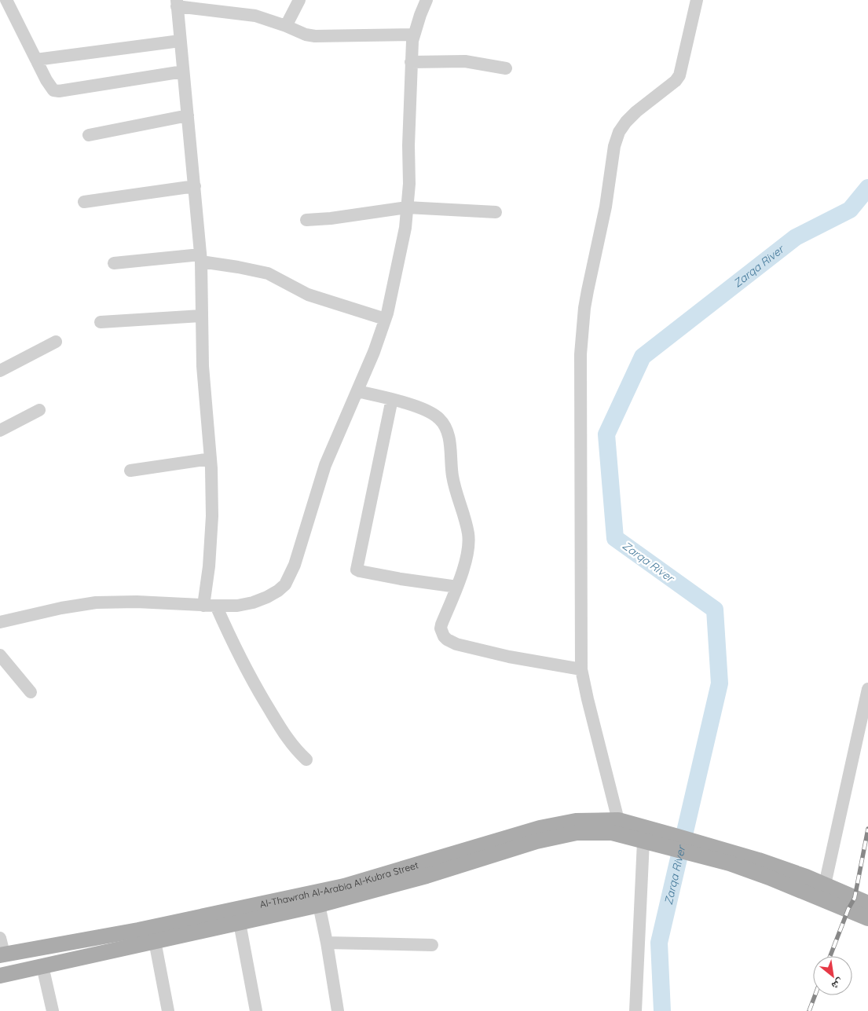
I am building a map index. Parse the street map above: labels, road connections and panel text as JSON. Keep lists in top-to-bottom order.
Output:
{
  "streets": {
    "main road": ["Al-Thawrah Al-Arabia Al-Kubra Street"]
  },
  "water": ["Zarqa River"],
  "north": "bottom right"
}
